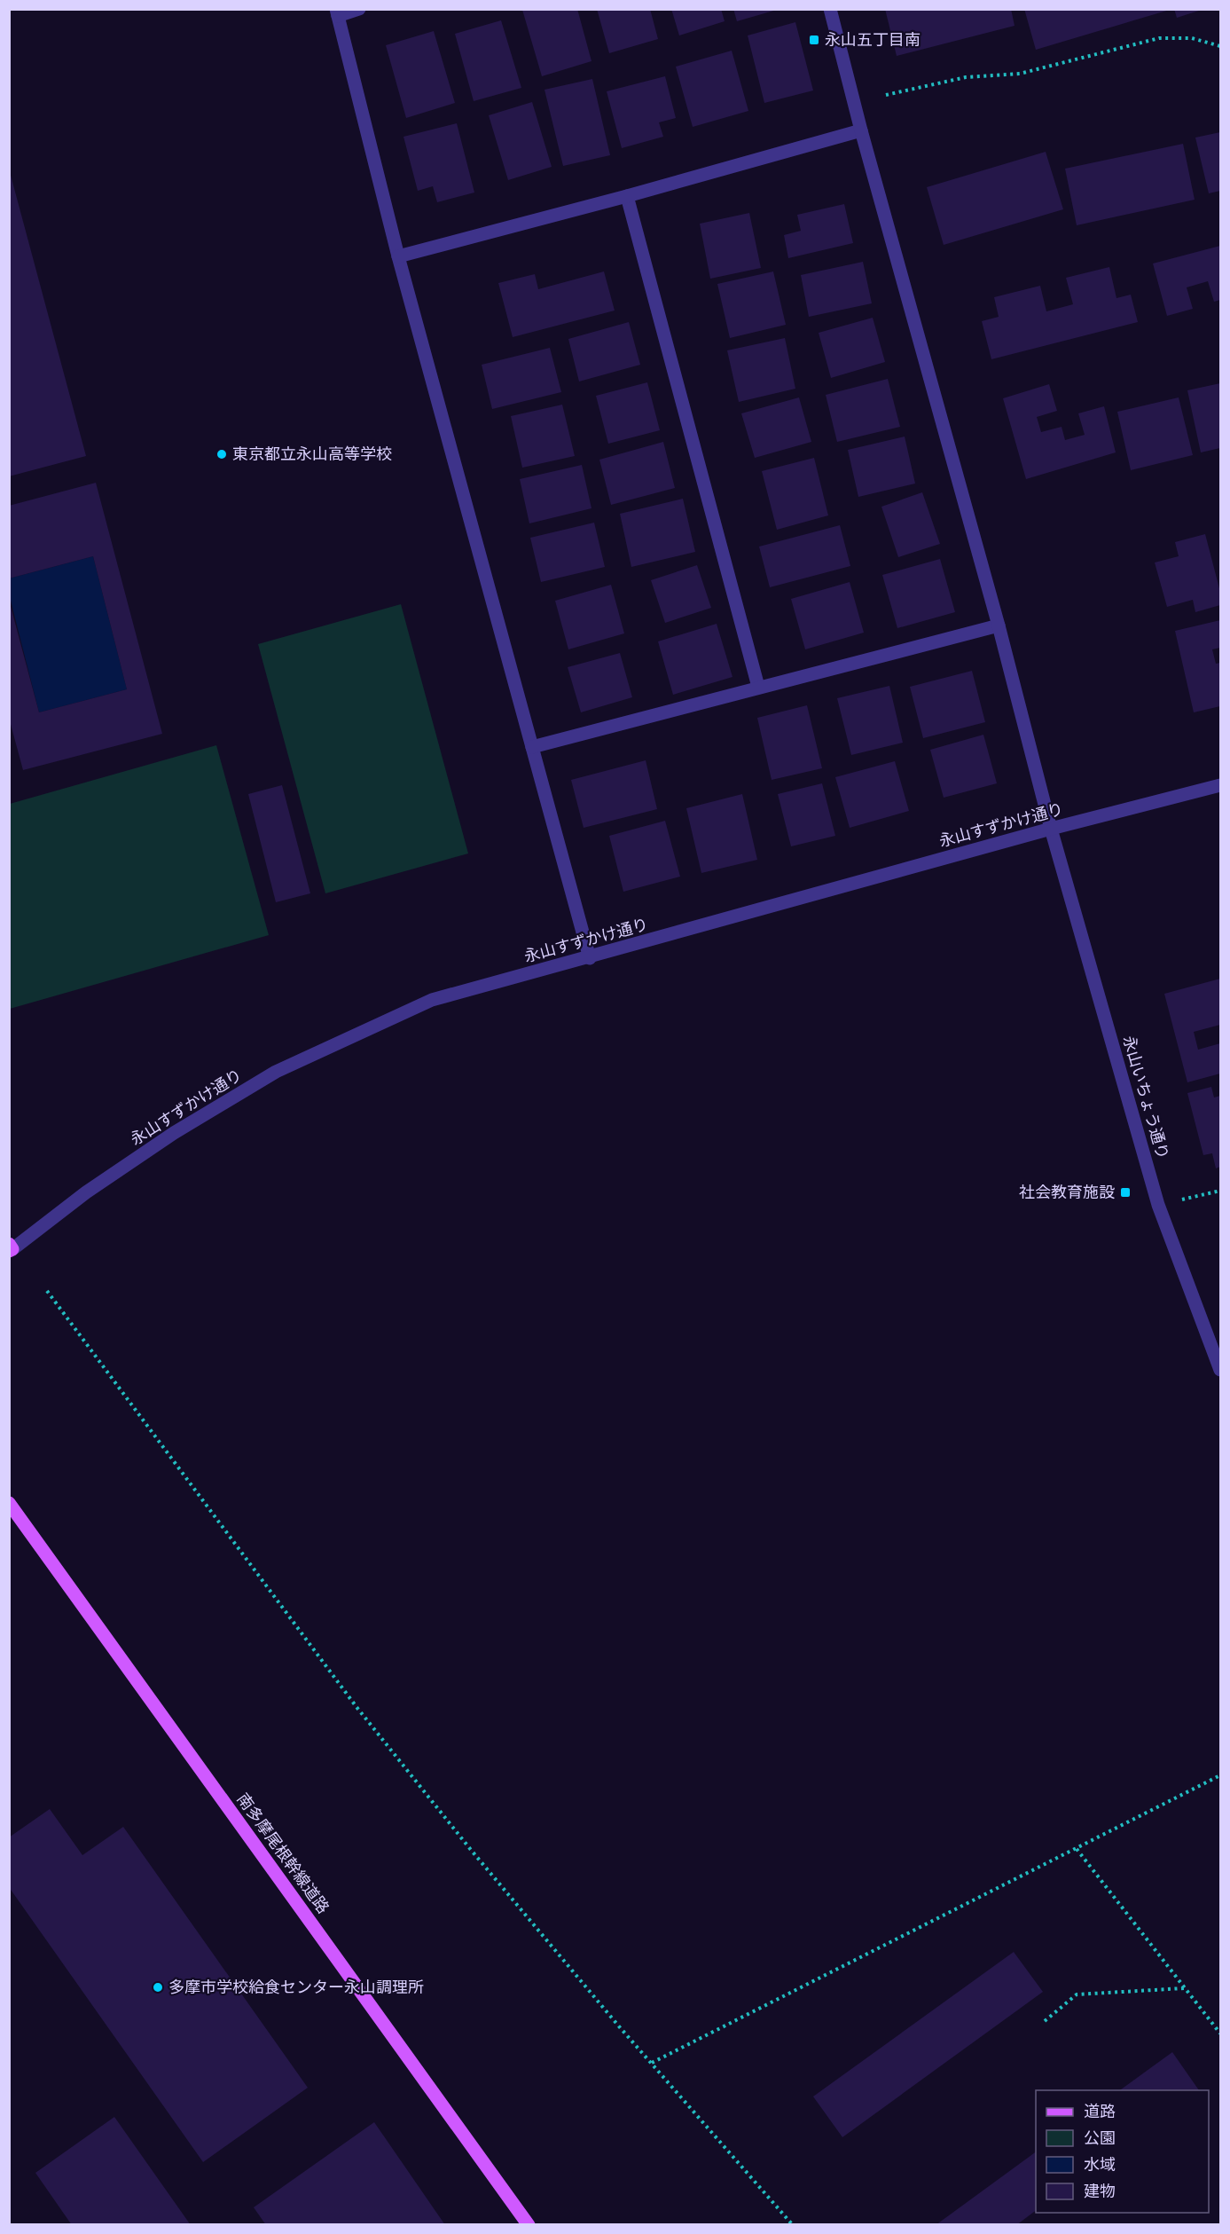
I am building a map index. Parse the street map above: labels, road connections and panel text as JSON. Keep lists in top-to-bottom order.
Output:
{
  "streets": {
    "main road": ["南多摩尾根幹線道路"],
    "street": ["永山すずかけ通り", "永山いちょう通り"]
  },
  "crossings": [
    ["永山すずかけ通り", "永山いちょう通り"]
  ],
  "places": {
    "transit": ["永山五丁目南", "社会教育施設"],
    "other": ["東京都立永山高等学校", "多摩市学校給食センター永山調理所"]
  },
  "legend": [
    "道路",
    "公園",
    "水域",
    "建物"
  ]
}
